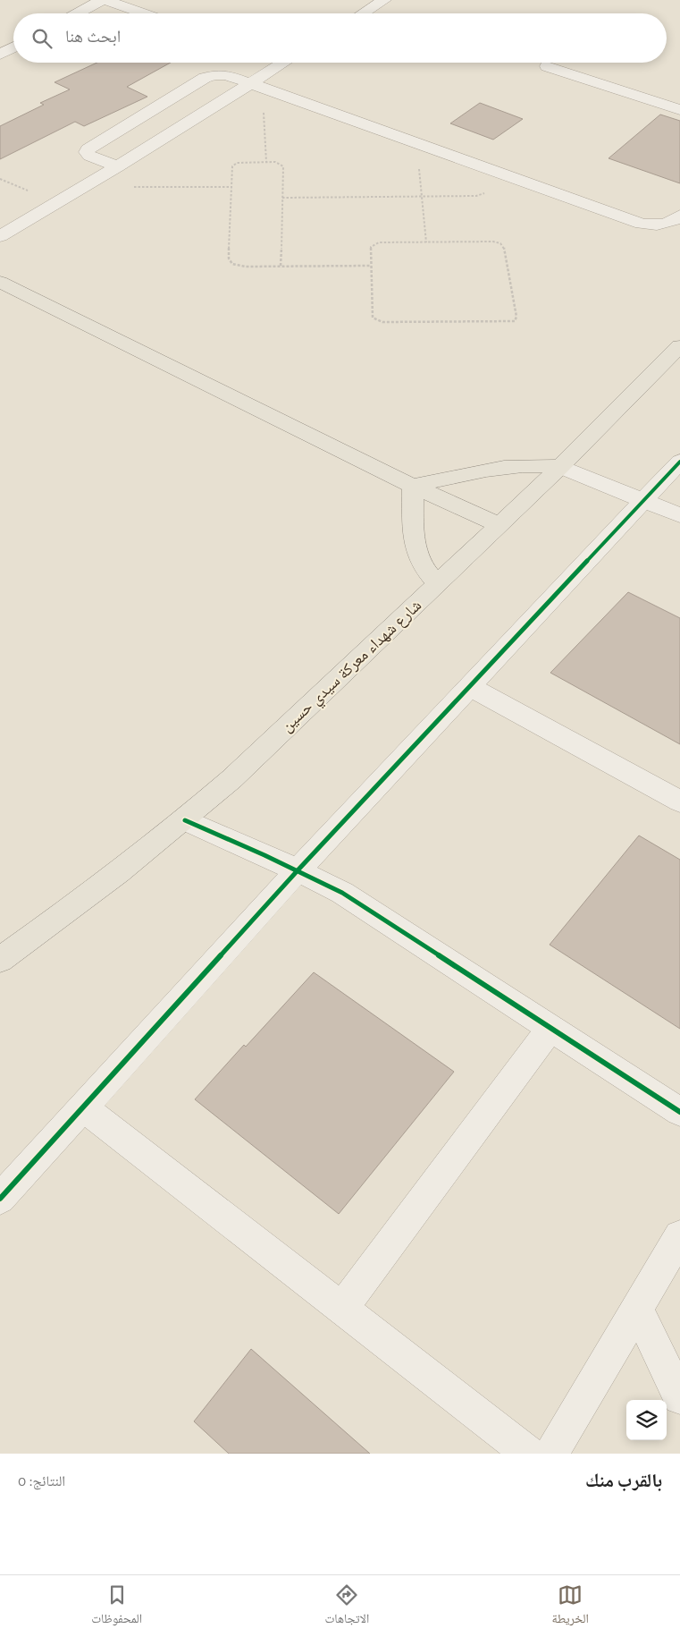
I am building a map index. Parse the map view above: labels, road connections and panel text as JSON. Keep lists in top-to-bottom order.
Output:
{
  "streets": {
    "main road": ["شارع شهداء معركة سيدي حسين"]
  },
  "page": {
    "search": "ابحث هنا",
    "heading": ["بالقرب منك", "النتائج: 0"],
    "nav": ["الخريطة", "الاتجاهات", "المحفوظات"]
  }
}
